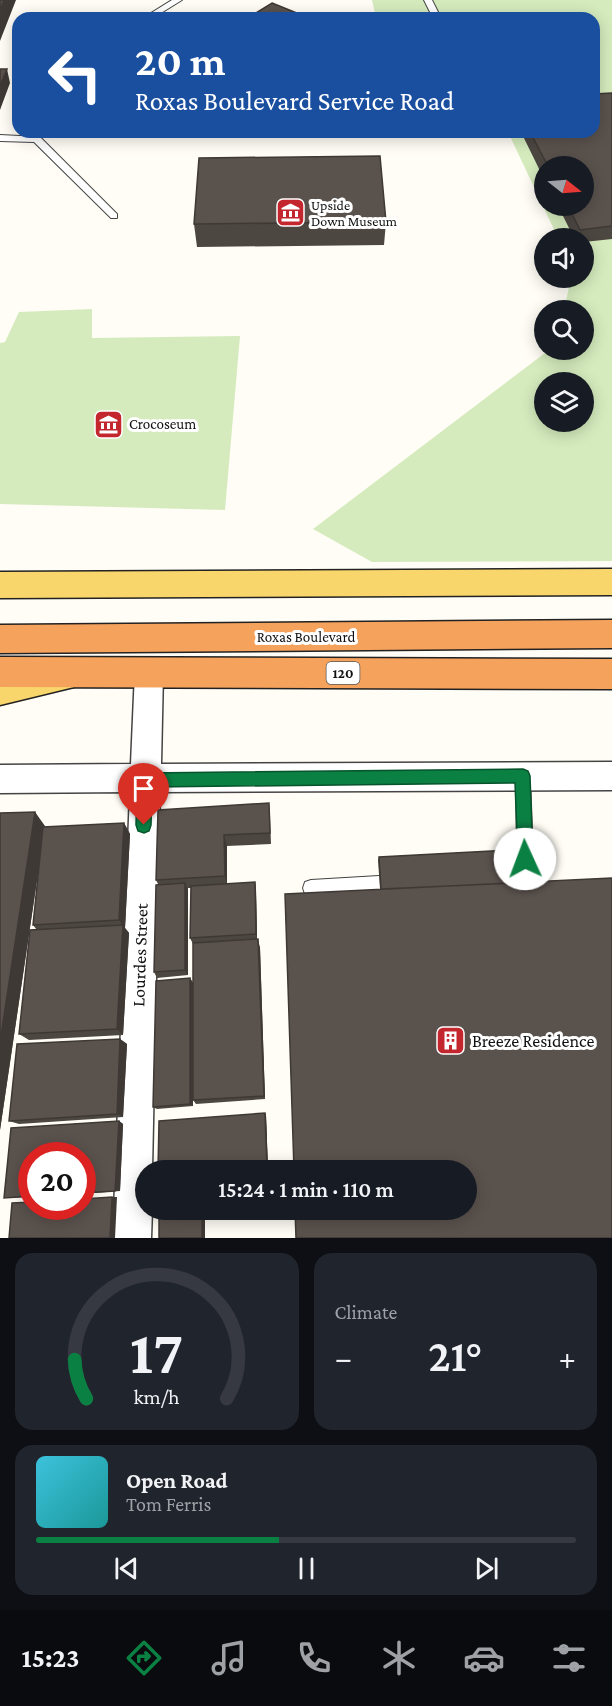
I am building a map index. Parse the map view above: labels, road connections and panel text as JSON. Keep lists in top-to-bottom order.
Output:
{
  "streets": {
    "highway": ["Roxas Boulevard", "120"],
    "street": ["Lourdes Street"]
  },
  "crossings": [
    ["120", "Lourdes Street"]
  ],
  "places": {
    "museum": ["Upside Down Museum", "Crocoseum"],
    "building": ["Breeze Residence"]
  },
  "north": "right",
  "page": {
    "turn": ["20 m", "Roxas Boulevard Service Road"],
    "limit": "20",
    "trip": "15:24 · 1 min · 110 m",
    "tile": "Climate",
    "heat": ["−", "21°", "+"],
    "song": ["Open Road", "Tom Ferris"],
    "tabs": "15:23",
    "gauge": ["17", "km/h"]
  }
}
